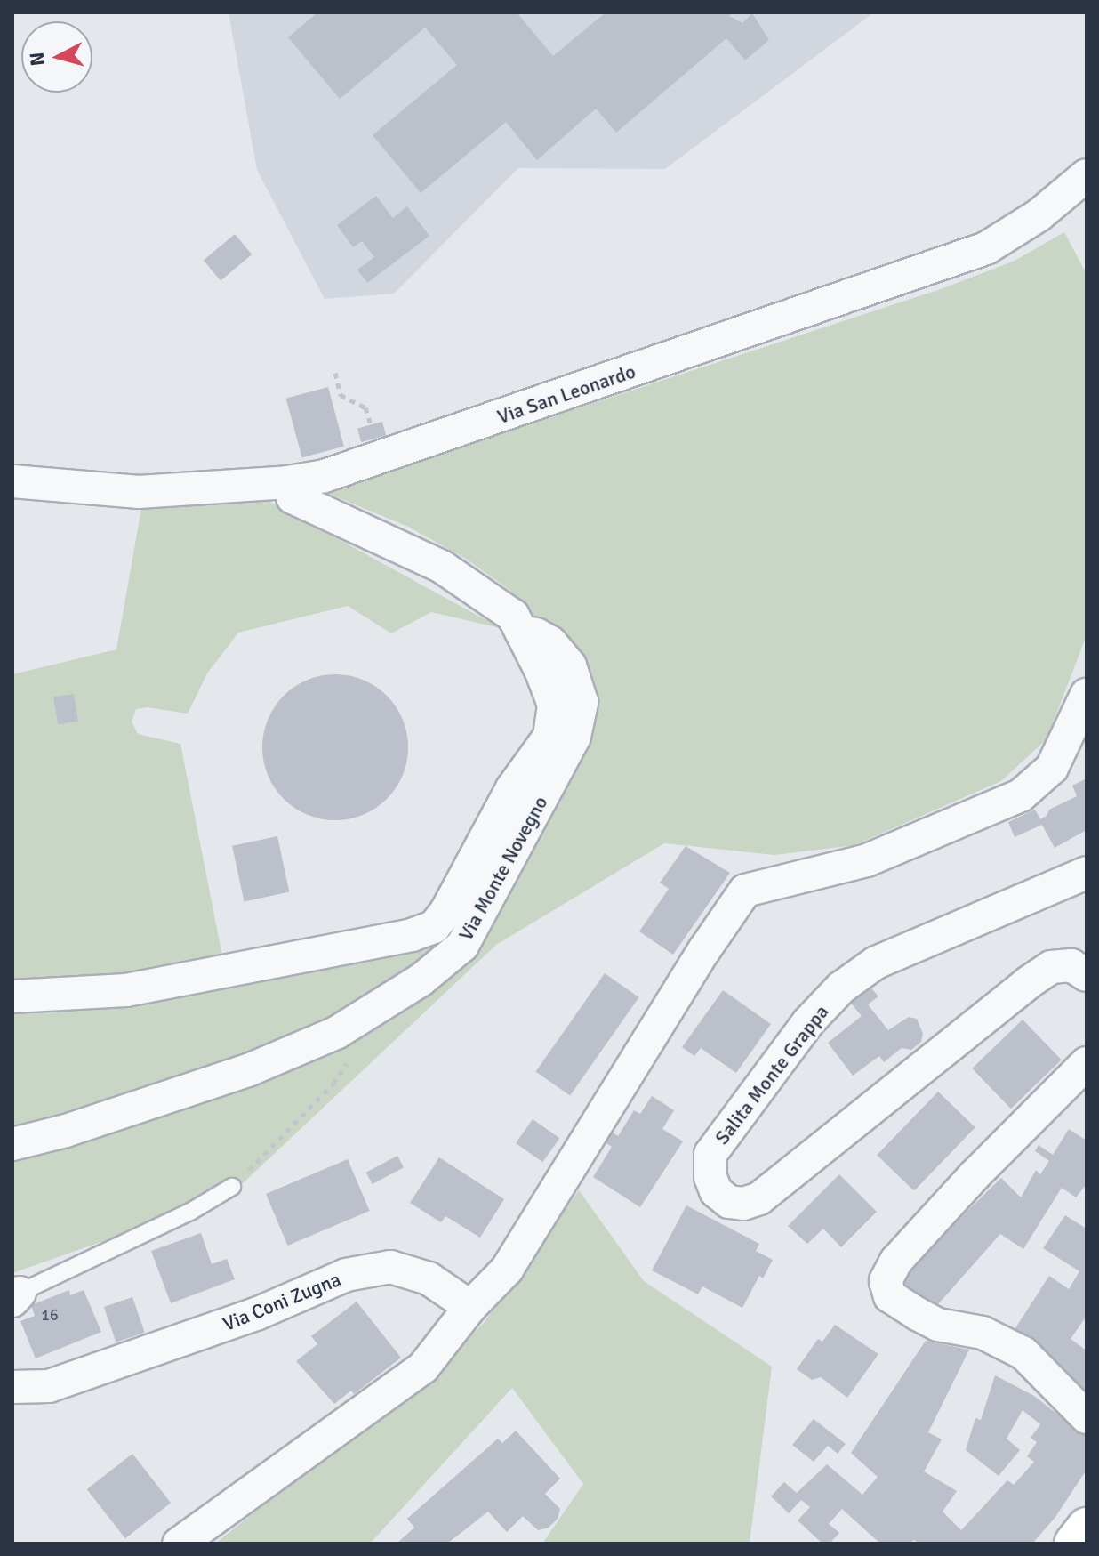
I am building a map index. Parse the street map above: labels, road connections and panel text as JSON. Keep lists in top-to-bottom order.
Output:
{
  "streets": {
    "street": [
      "Via San Leonardo",
      "Via Monte Novegno",
      "Salita Monte Grappa",
      "Via Coni Zugna"
    ]
  },
  "crossings": [
    ["Via San Leonardo", "Via Monte Novegno"]
  ],
  "house_numbers": ["16"],
  "north": "left"
}
